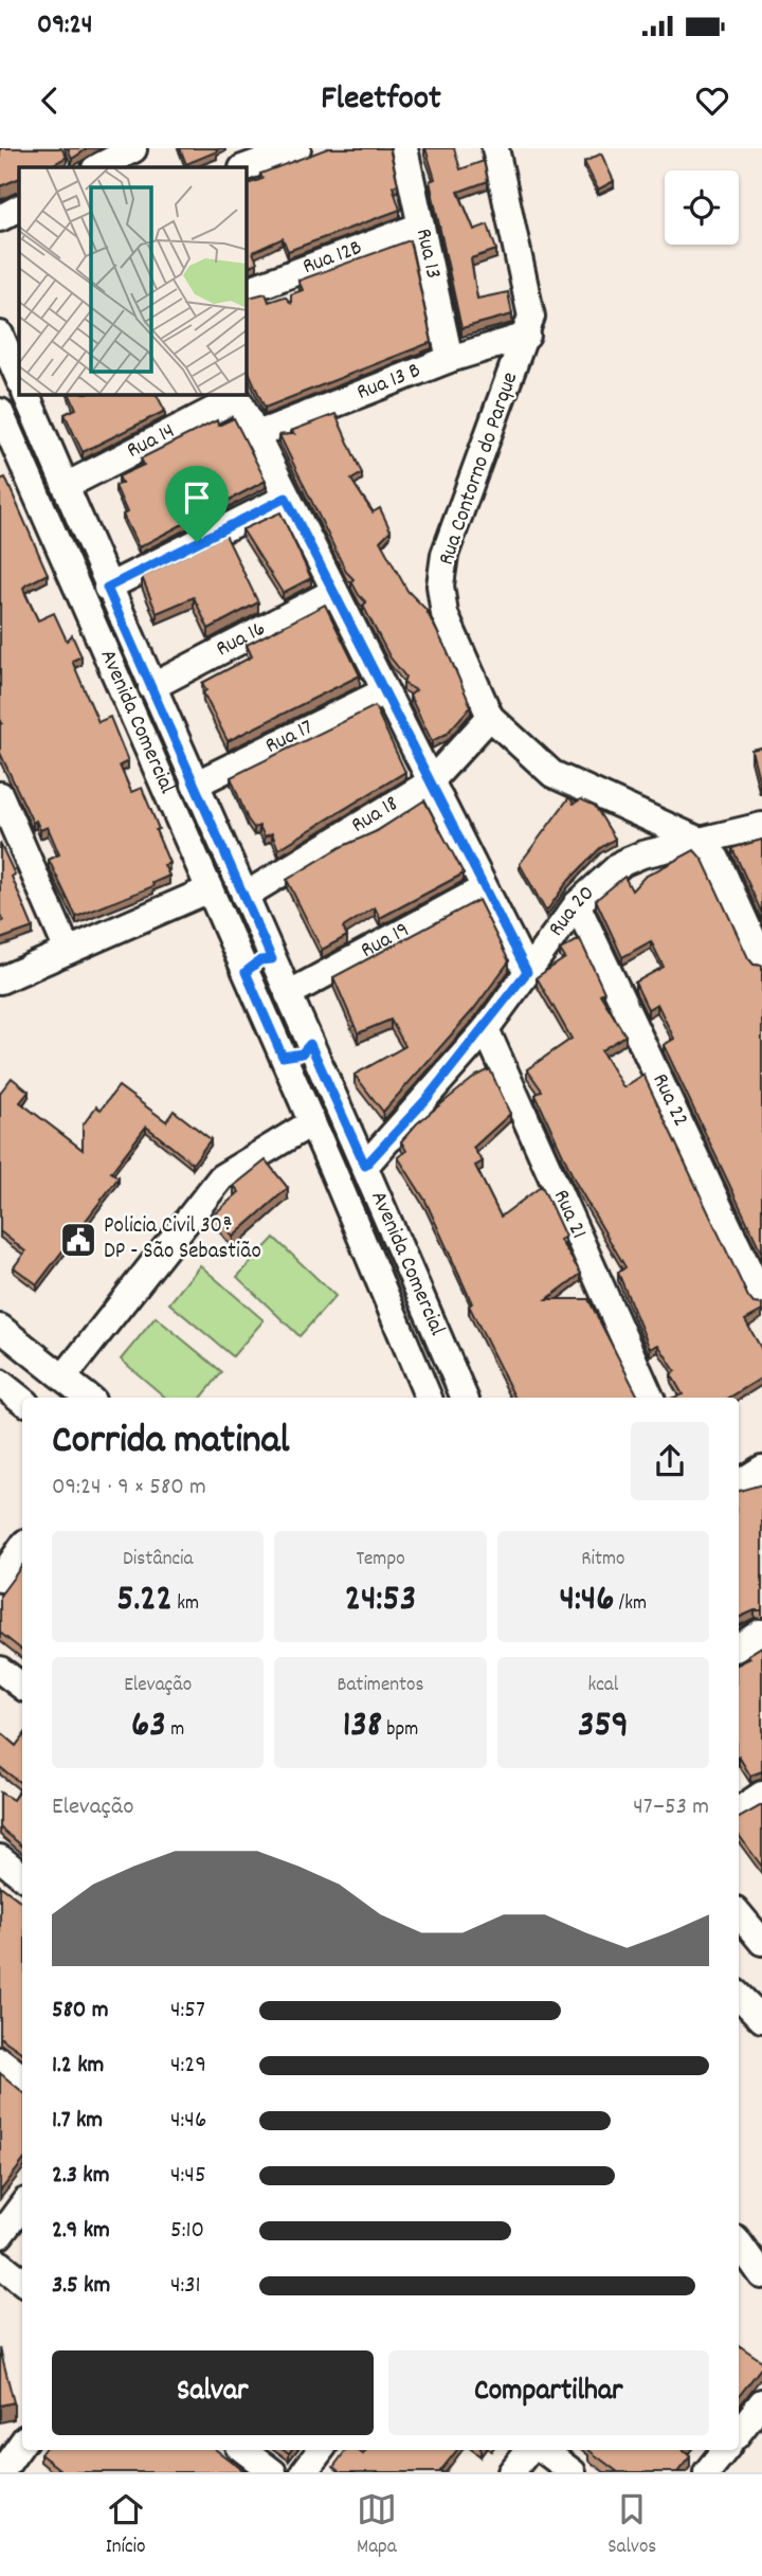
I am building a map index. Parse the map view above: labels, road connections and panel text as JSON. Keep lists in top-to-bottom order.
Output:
{
  "streets": {
    "street": [
      "Rua 13",
      "Rua 12B",
      "Rua 13 B",
      "Rua 14",
      "Rua Contorno do Parque",
      "Rua 16",
      "Avenida Comercial",
      "Rua 17",
      "Rua 18",
      "Rua 20",
      "Rua 19",
      "Rua 22",
      "Rua 21"
    ]
  },
  "crossings": [
    ["Rua 13", "Rua 12B"],
    ["Rua 13", "Rua 13 B"],
    ["Rua 13 B", "Rua Contorno do Parque"],
    ["Rua 14", "Avenida Comercial"],
    ["Rua Contorno do Parque", "Rua 18"],
    ["Rua Contorno do Parque", "Rua 20"],
    ["Rua 16", "Avenida Comercial"],
    ["Avenida Comercial", "Rua 17"],
    ["Avenida Comercial", "Rua 18"],
    ["Avenida Comercial", "Rua 20"],
    ["Avenida Comercial", "Rua 19"],
    ["Rua 20", "Rua 22"],
    ["Rua 20", "Rua 21"]
  ],
  "places": {
    "public building": ["Policia Civil 30ª DP - São Sebastião"]
  },
  "page": {
    "status": "09:24",
    "header": "Fleetfoot",
    "heading": ["Corrida matinal", "09:24 · 9 × 580 m"],
    "stats": [
      ["Distância", "5.22 km"],
      ["Tempo", "24:53"],
      ["Ritmo", "4:46 /km"],
      ["Elevação", "63 m"],
      ["Batimentos", "138 bpm"],
      ["kcal", "359"]
    ],
    "chart": ["Elevação", "47–53 m"],
    "list": [
      {
        "name": "580 m",
        "note": "4:57"
      },
      {
        "name": "1.2 km",
        "note": "4:29"
      },
      {
        "name": "1.7 km",
        "note": "4:46"
      },
      {
        "name": "2.3 km",
        "note": "4:45"
      },
      {
        "name": "2.9 km",
        "note": "5:10"
      },
      {
        "name": "3.5 km",
        "note": "4:31"
      }
    ],
    "buttons": ["Salvar", "Compartilhar"],
    "tabs": ["Início", "Mapa", "Salvos"]
  }
}
